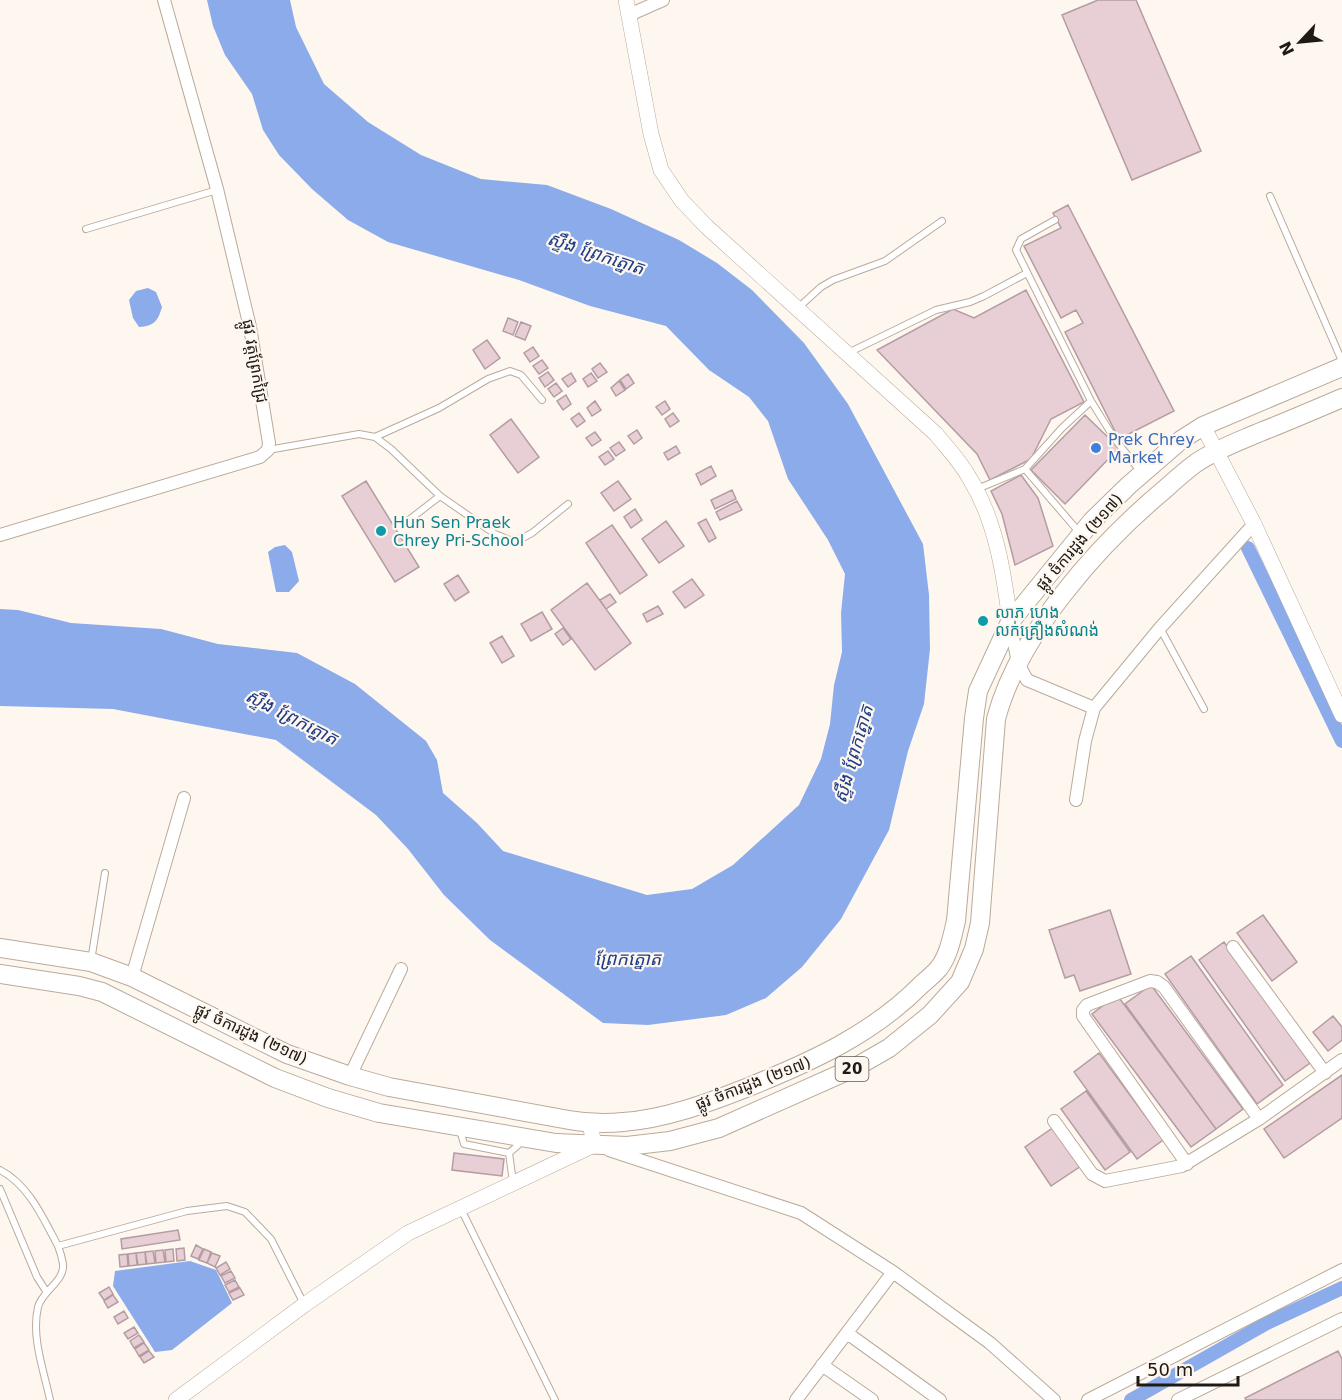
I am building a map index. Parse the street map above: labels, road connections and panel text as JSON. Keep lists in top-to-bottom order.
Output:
{
  "streets": {
    "main road": ["ផ្លូវ ចំការដូង (២១៧)", "20"],
    "street": ["ផ្លូវ វត្តព្រែកជ្រៃ"]
  },
  "water": ["ស្ទឹង ព្រែកត្នោត", "ព្រែកត្នោត"],
  "places": ["Prek Chrey Market", "Hun Sen Praek Chrey Pri-School", "លាភ ហេង លក់គ្រឿងសំណង់"],
  "scale_bar": "50 m",
  "north": "bottom left"
}
